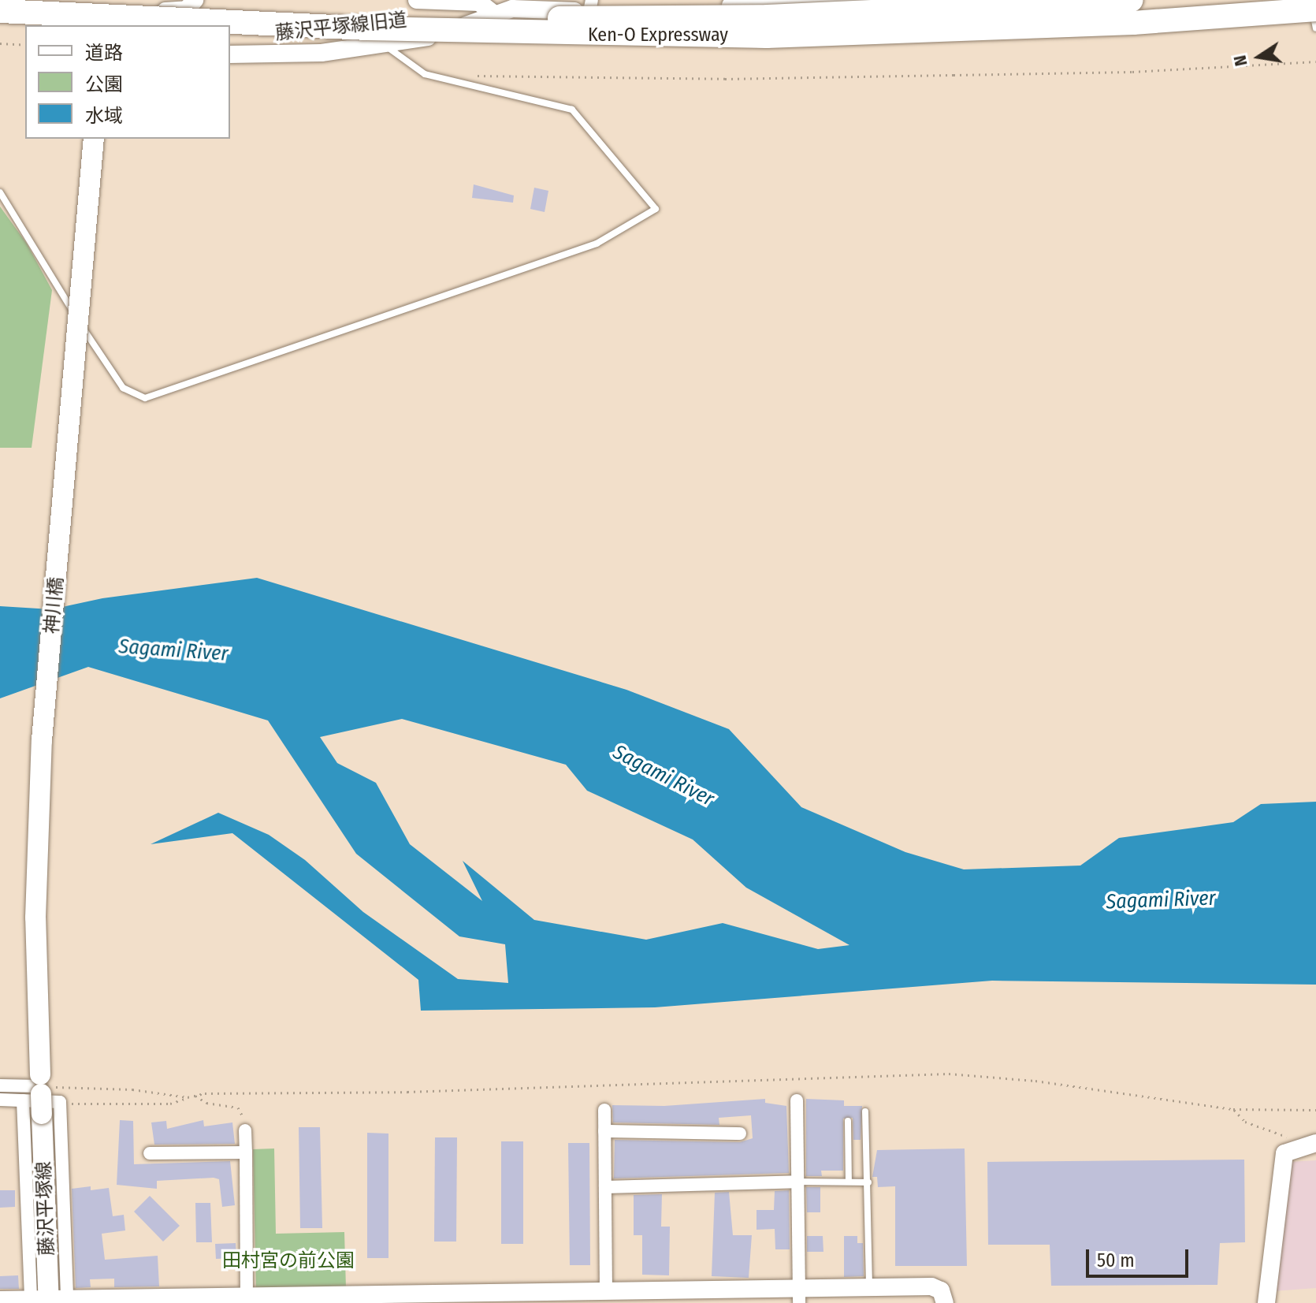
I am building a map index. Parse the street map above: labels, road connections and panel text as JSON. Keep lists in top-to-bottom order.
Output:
{
  "streets": {
    "highway": ["Ken-O Expressway"],
    "main road": ["神川橋", "藤沢平塚線"],
    "street": ["藤沢平塚線旧道"]
  },
  "crossings": [
    ["神川橋", "藤沢平塚線"]
  ],
  "water": ["Sagami River"],
  "parks": ["田村宮の前公園"],
  "legend": ["道路", "公園", "水域"],
  "scale_bar": "50 m",
  "north": "left"
}
